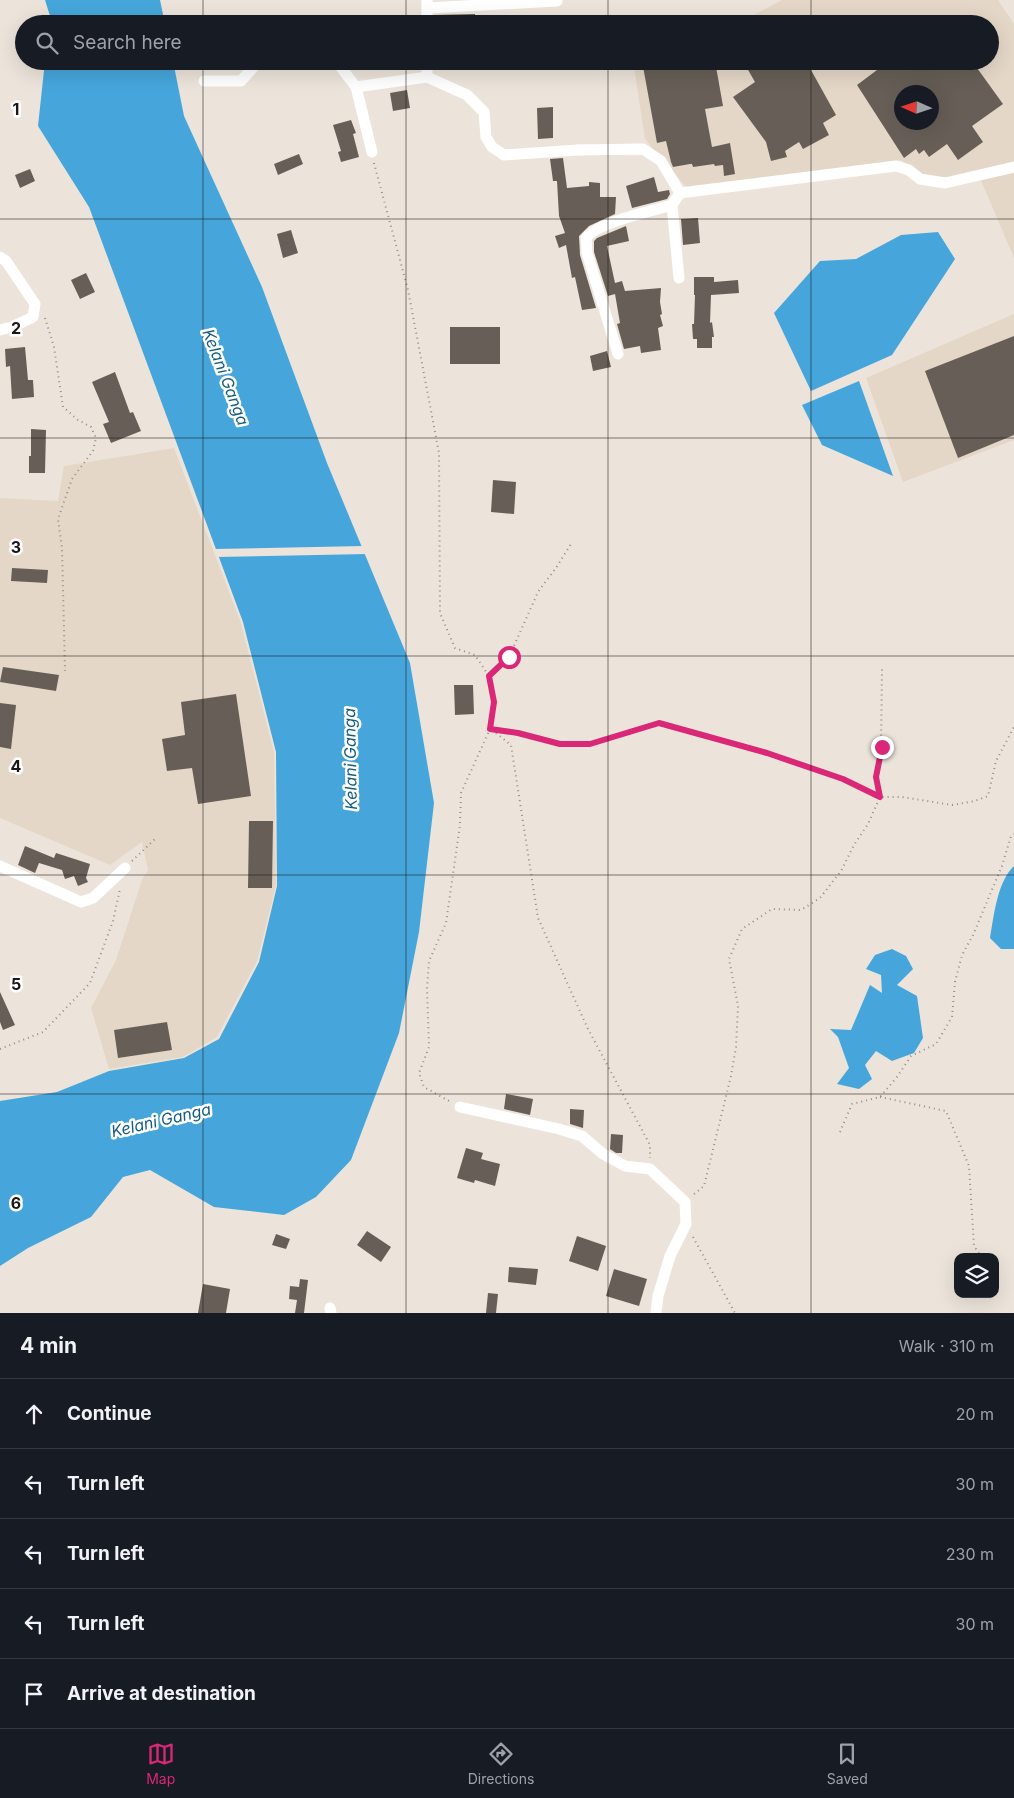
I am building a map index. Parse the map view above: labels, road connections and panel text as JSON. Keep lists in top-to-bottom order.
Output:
{
  "water": ["Kelani Ganga"],
  "north": "left",
  "page": {
    "search": "Search here",
    "heading": ["4 min", "Walk · 310 m"],
    "list": [
      ["Continue", "20 m"],
      ["Turn left", "30 m"],
      ["Turn left", "230 m"],
      ["Turn left", "30 m"],
      "Arrive at destination"
    ],
    "nav": ["Map", "Directions", "Saved"]
  },
  "grid": {
    "rows": [
      "1",
      "2",
      "3",
      "4",
      "5",
      "6"
    ]
  }
}
